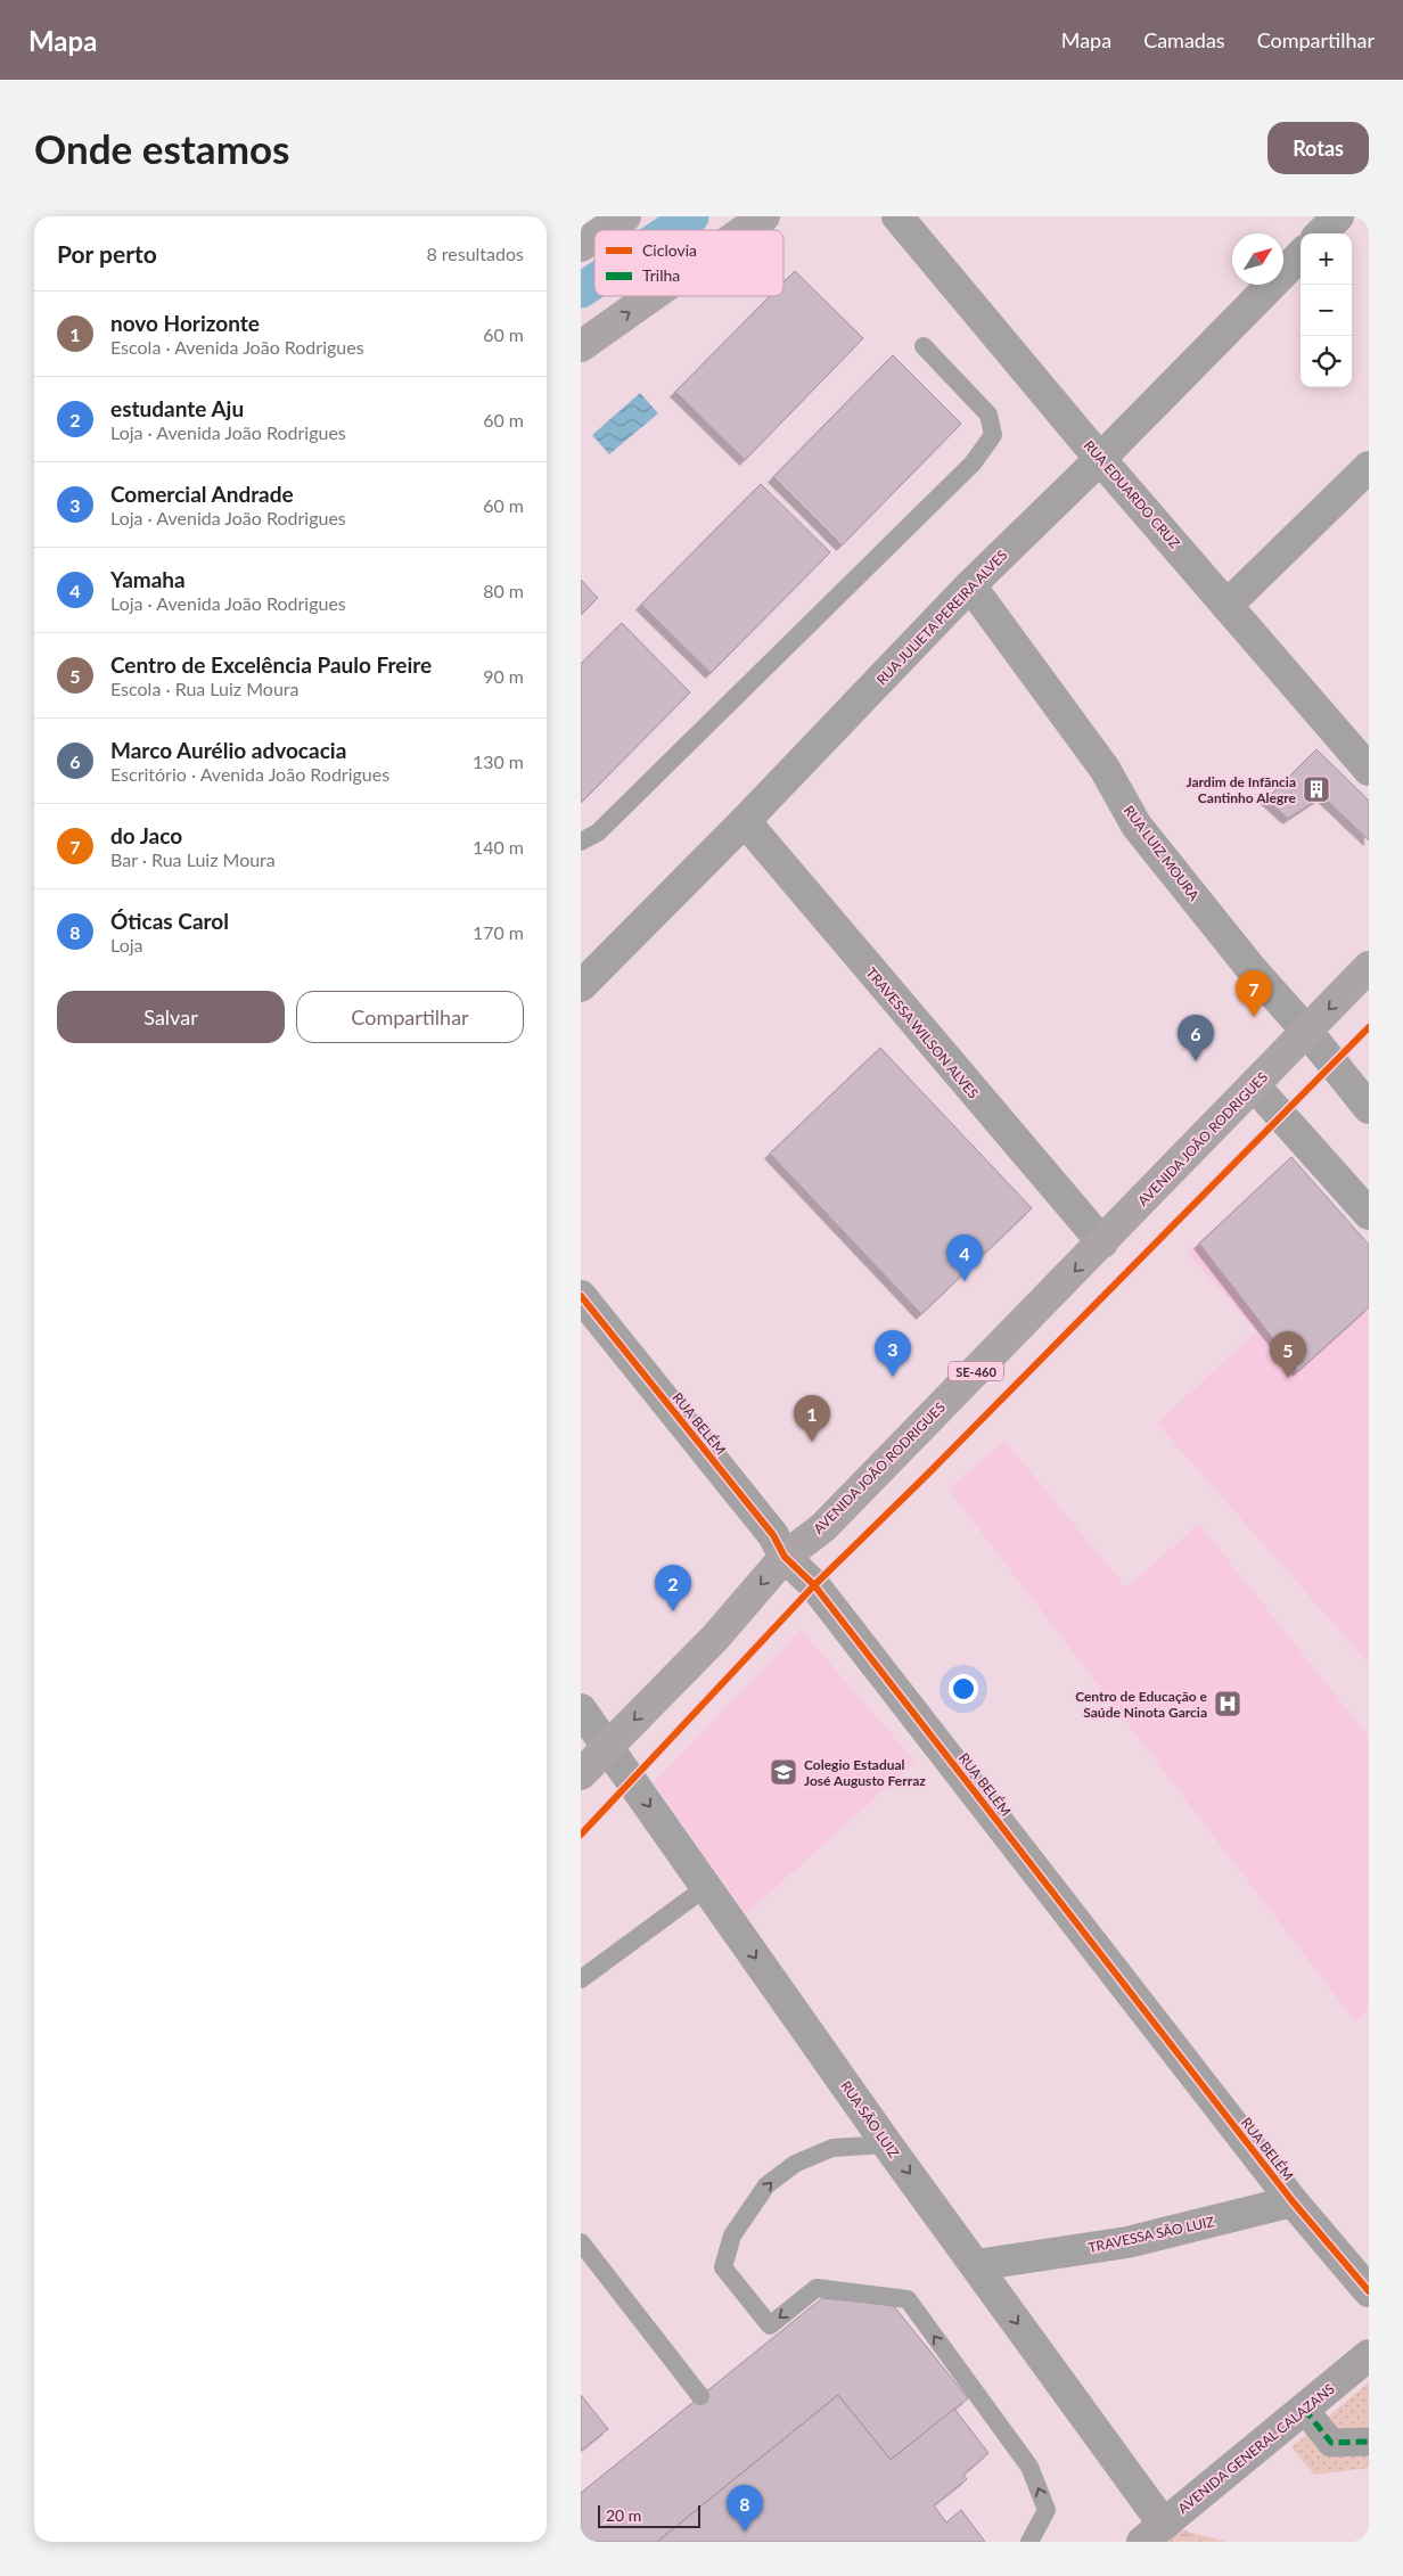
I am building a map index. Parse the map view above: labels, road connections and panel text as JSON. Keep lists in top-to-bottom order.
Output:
{
  "streets": {
    "main road": ["AVENIDA JOÃO RODRIGUES", "SE-460", "AVENIDA GENERAL CALAZANS"],
    "street": [
      "RUA EDUARDO CRUZ",
      "RUA JULIETA PEREIRA ALVES",
      "RUA LUIZ MOURA",
      "TRAVESSA WILSON ALVES",
      "RUA BELÉM",
      "RUA SÃO LUIZ",
      "TRAVESSA SÃO LUIZ"
    ]
  },
  "crossings": [
    ["RUA EDUARDO CRUZ", "RUA JULIETA PEREIRA ALVES"],
    ["RUA JULIETA PEREIRA ALVES", "RUA LUIZ MOURA"],
    ["RUA JULIETA PEREIRA ALVES", "TRAVESSA WILSON ALVES"],
    ["RUA LUIZ MOURA", "AVENIDA JOÃO RODRIGUES"],
    ["TRAVESSA WILSON ALVES", "AVENIDA JOÃO RODRIGUES"],
    ["AVENIDA JOÃO RODRIGUES", "RUA BELÉM"],
    ["AVENIDA JOÃO RODRIGUES", "RUA SÃO LUIZ"],
    ["RUA BELÉM", "TRAVESSA SÃO LUIZ"],
    ["RUA SÃO LUIZ", "TRAVESSA SÃO LUIZ"],
    ["RUA SÃO LUIZ", "AVENIDA GENERAL CALAZANS"]
  ],
  "one_way": ["AVENIDA JOÃO RODRIGUES", "RUA SÃO LUIZ"],
  "places": {
    "building": ["Jardim de Infãncia Cantinho Alegre"],
    "hospital": ["Centro de Educação e Saúde Ninota Garcia"],
    "school or university": ["Colegio Estadual José Augusto Ferraz"]
  },
  "legend": ["Ciclovia", "Trilha"],
  "scale_bar": "20 m",
  "north": "top right",
  "page": {
    "header": "Mapa",
    "nav": ["Mapa", "Camadas", "Compartilhar"],
    "buttons": [
      "Rotas",
      ["Salvar", "Compartilhar"]
    ],
    "title": "Onde estamos",
    "heading": ["Por perto", "8 resultados"],
    "map_buttons": ["+", "−"],
    "list": [
      {
        "mark": "1",
        "name": "novo Horizonte",
        "note": "Escola · Avenida João Rodrigues",
        "value": "60 m"
      },
      {
        "mark": "2",
        "name": "estudante Aju",
        "note": "Loja · Avenida João Rodrigues",
        "value": "60 m"
      },
      {
        "mark": "3",
        "name": "Comercial Andrade",
        "note": "Loja · Avenida João Rodrigues",
        "value": "60 m"
      },
      {
        "mark": "4",
        "name": "Yamaha",
        "note": "Loja · Avenida João Rodrigues",
        "value": "80 m"
      },
      {
        "mark": "5",
        "name": "Centro de Excelência Paulo Freire",
        "note": "Escola · Rua Luiz Moura",
        "value": "90 m"
      },
      {
        "mark": "6",
        "name": "Marco Aurélio advocacia",
        "note": "Escritório · Avenida João Rodrigues",
        "value": "130 m"
      },
      {
        "mark": "7",
        "name": "do Jaco",
        "note": "Bar · Rua Luiz Moura",
        "value": "140 m"
      },
      {
        "mark": "8",
        "name": "Óticas Carol",
        "note": "Loja",
        "value": "170 m"
      }
    ],
    "pins": [
      "7",
      "6",
      "4",
      "3",
      "5",
      "1",
      "2",
      "8"
    ],
    "scale": "20 m"
  }
}
